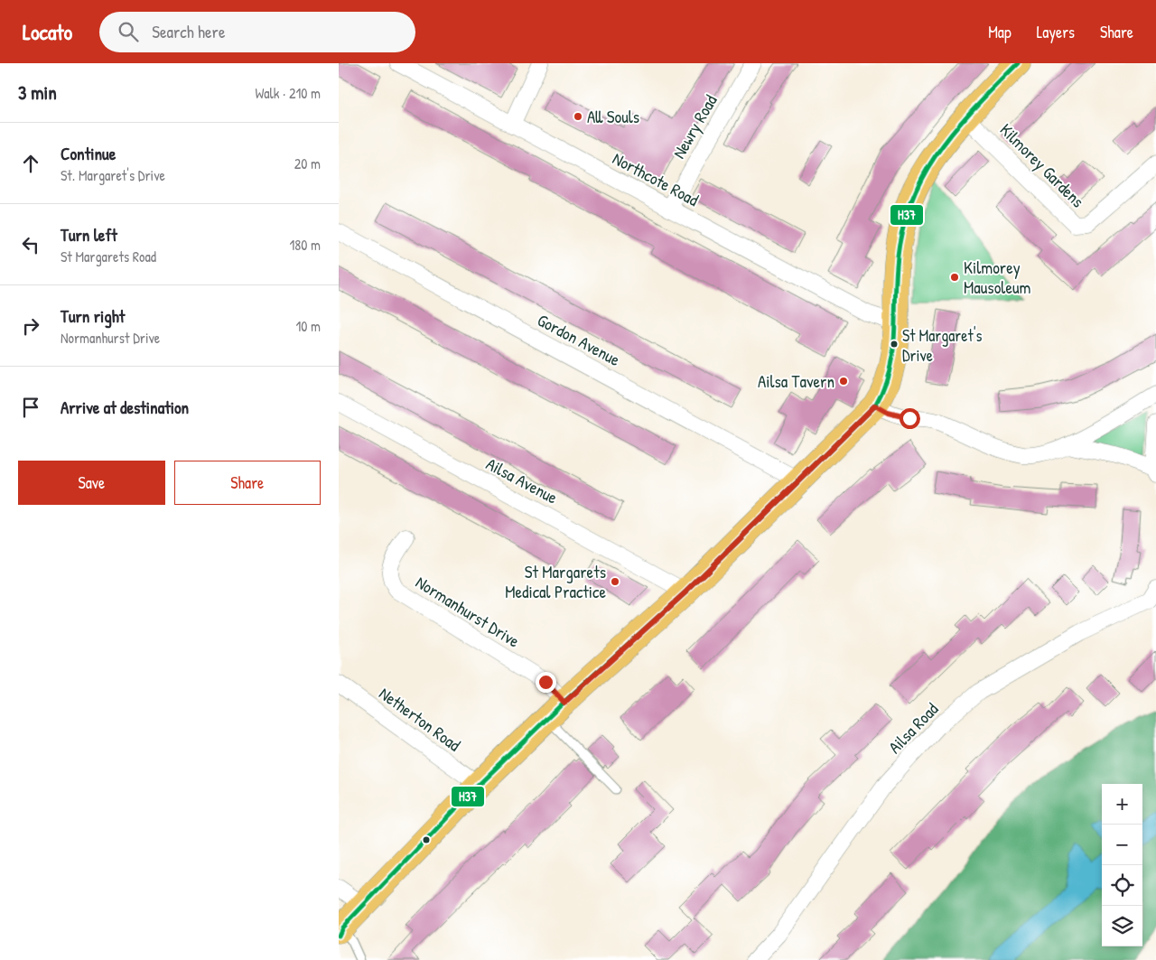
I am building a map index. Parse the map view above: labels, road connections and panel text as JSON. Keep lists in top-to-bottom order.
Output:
{
  "streets": {
    "street": [
      "Newry Road",
      "Kilmorey Gardens",
      "Northcote Road",
      "Gordon Avenue",
      "Ailsa Avenue",
      "Normanhurst Drive",
      "Netherton Road",
      "Ailsa Road"
    ]
  },
  "crossings": [
    ["Newry Road", "Northcote Road"]
  ],
  "places": [
    "All Souls",
    "Kilmorey Mausoleum",
    "St Margaret's Drive",
    "Ailsa Tavern",
    "St Margarets Medical Practice"
  ],
  "lines": ["transit line H37"],
  "page": {
    "header": "Locato",
    "search": "Search here",
    "nav": ["Map", "Layers", "Share"],
    "heading": ["3 min", "Walk · 210 m"],
    "list": [
      ["Continue", "St. Margaret's Drive", "20 m"],
      ["Turn left", "St Margarets Road", "180 m"],
      ["Turn right", "Normanhurst Drive", "10 m"],
      "Arrive at destination"
    ],
    "buttons": ["Save", "Share"],
    "map_buttons": ["+", "−"]
  }
}
